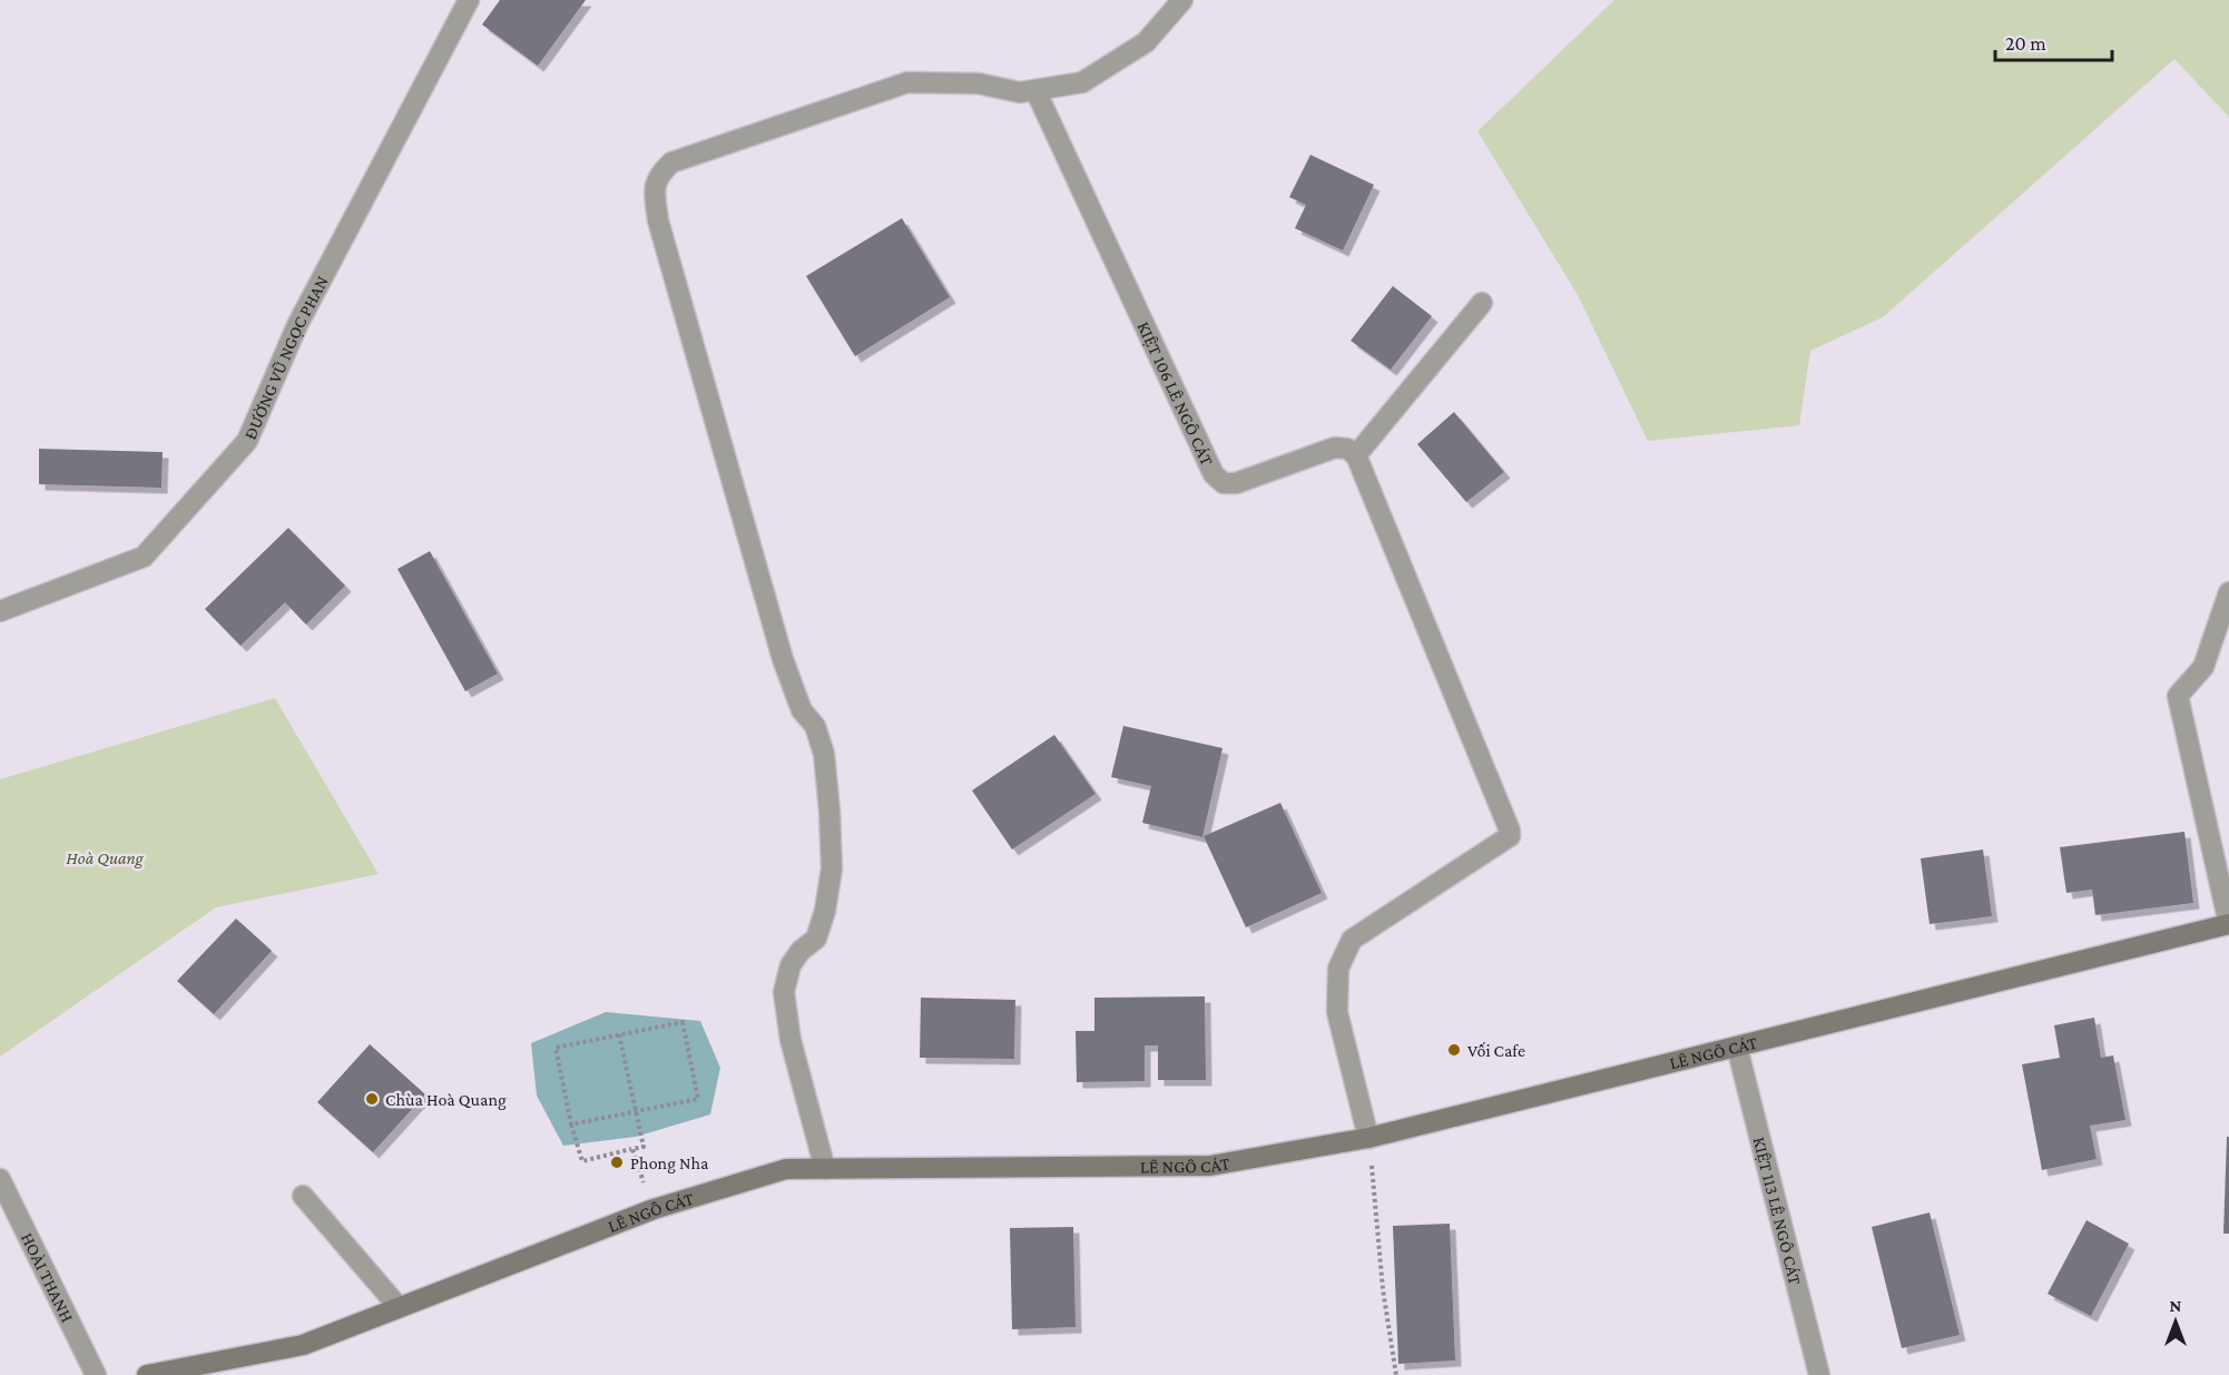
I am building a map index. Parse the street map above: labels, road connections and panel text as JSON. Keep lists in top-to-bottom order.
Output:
{
  "streets": {
    "street": [
      "ĐƯỜNG VŨ NGỌC PHAN",
      "KIỆT 106 LÊ NGÔ CÁT",
      "LÊ NGÔ CÁT",
      "KIỆT 113 LÊ NGÔ CÁT",
      "HOÀI THANH"
    ]
  },
  "crossings": [
    ["LÊ NGÔ CÁT", "KIỆT 113 LÊ NGÔ CÁT"]
  ],
  "parks": ["Hoà Quang"],
  "places": ["Vối Cafe", "Chùa Hoà Quang", "Phong Nha"],
  "scale_bar": "20 m",
  "north": "top"
}
